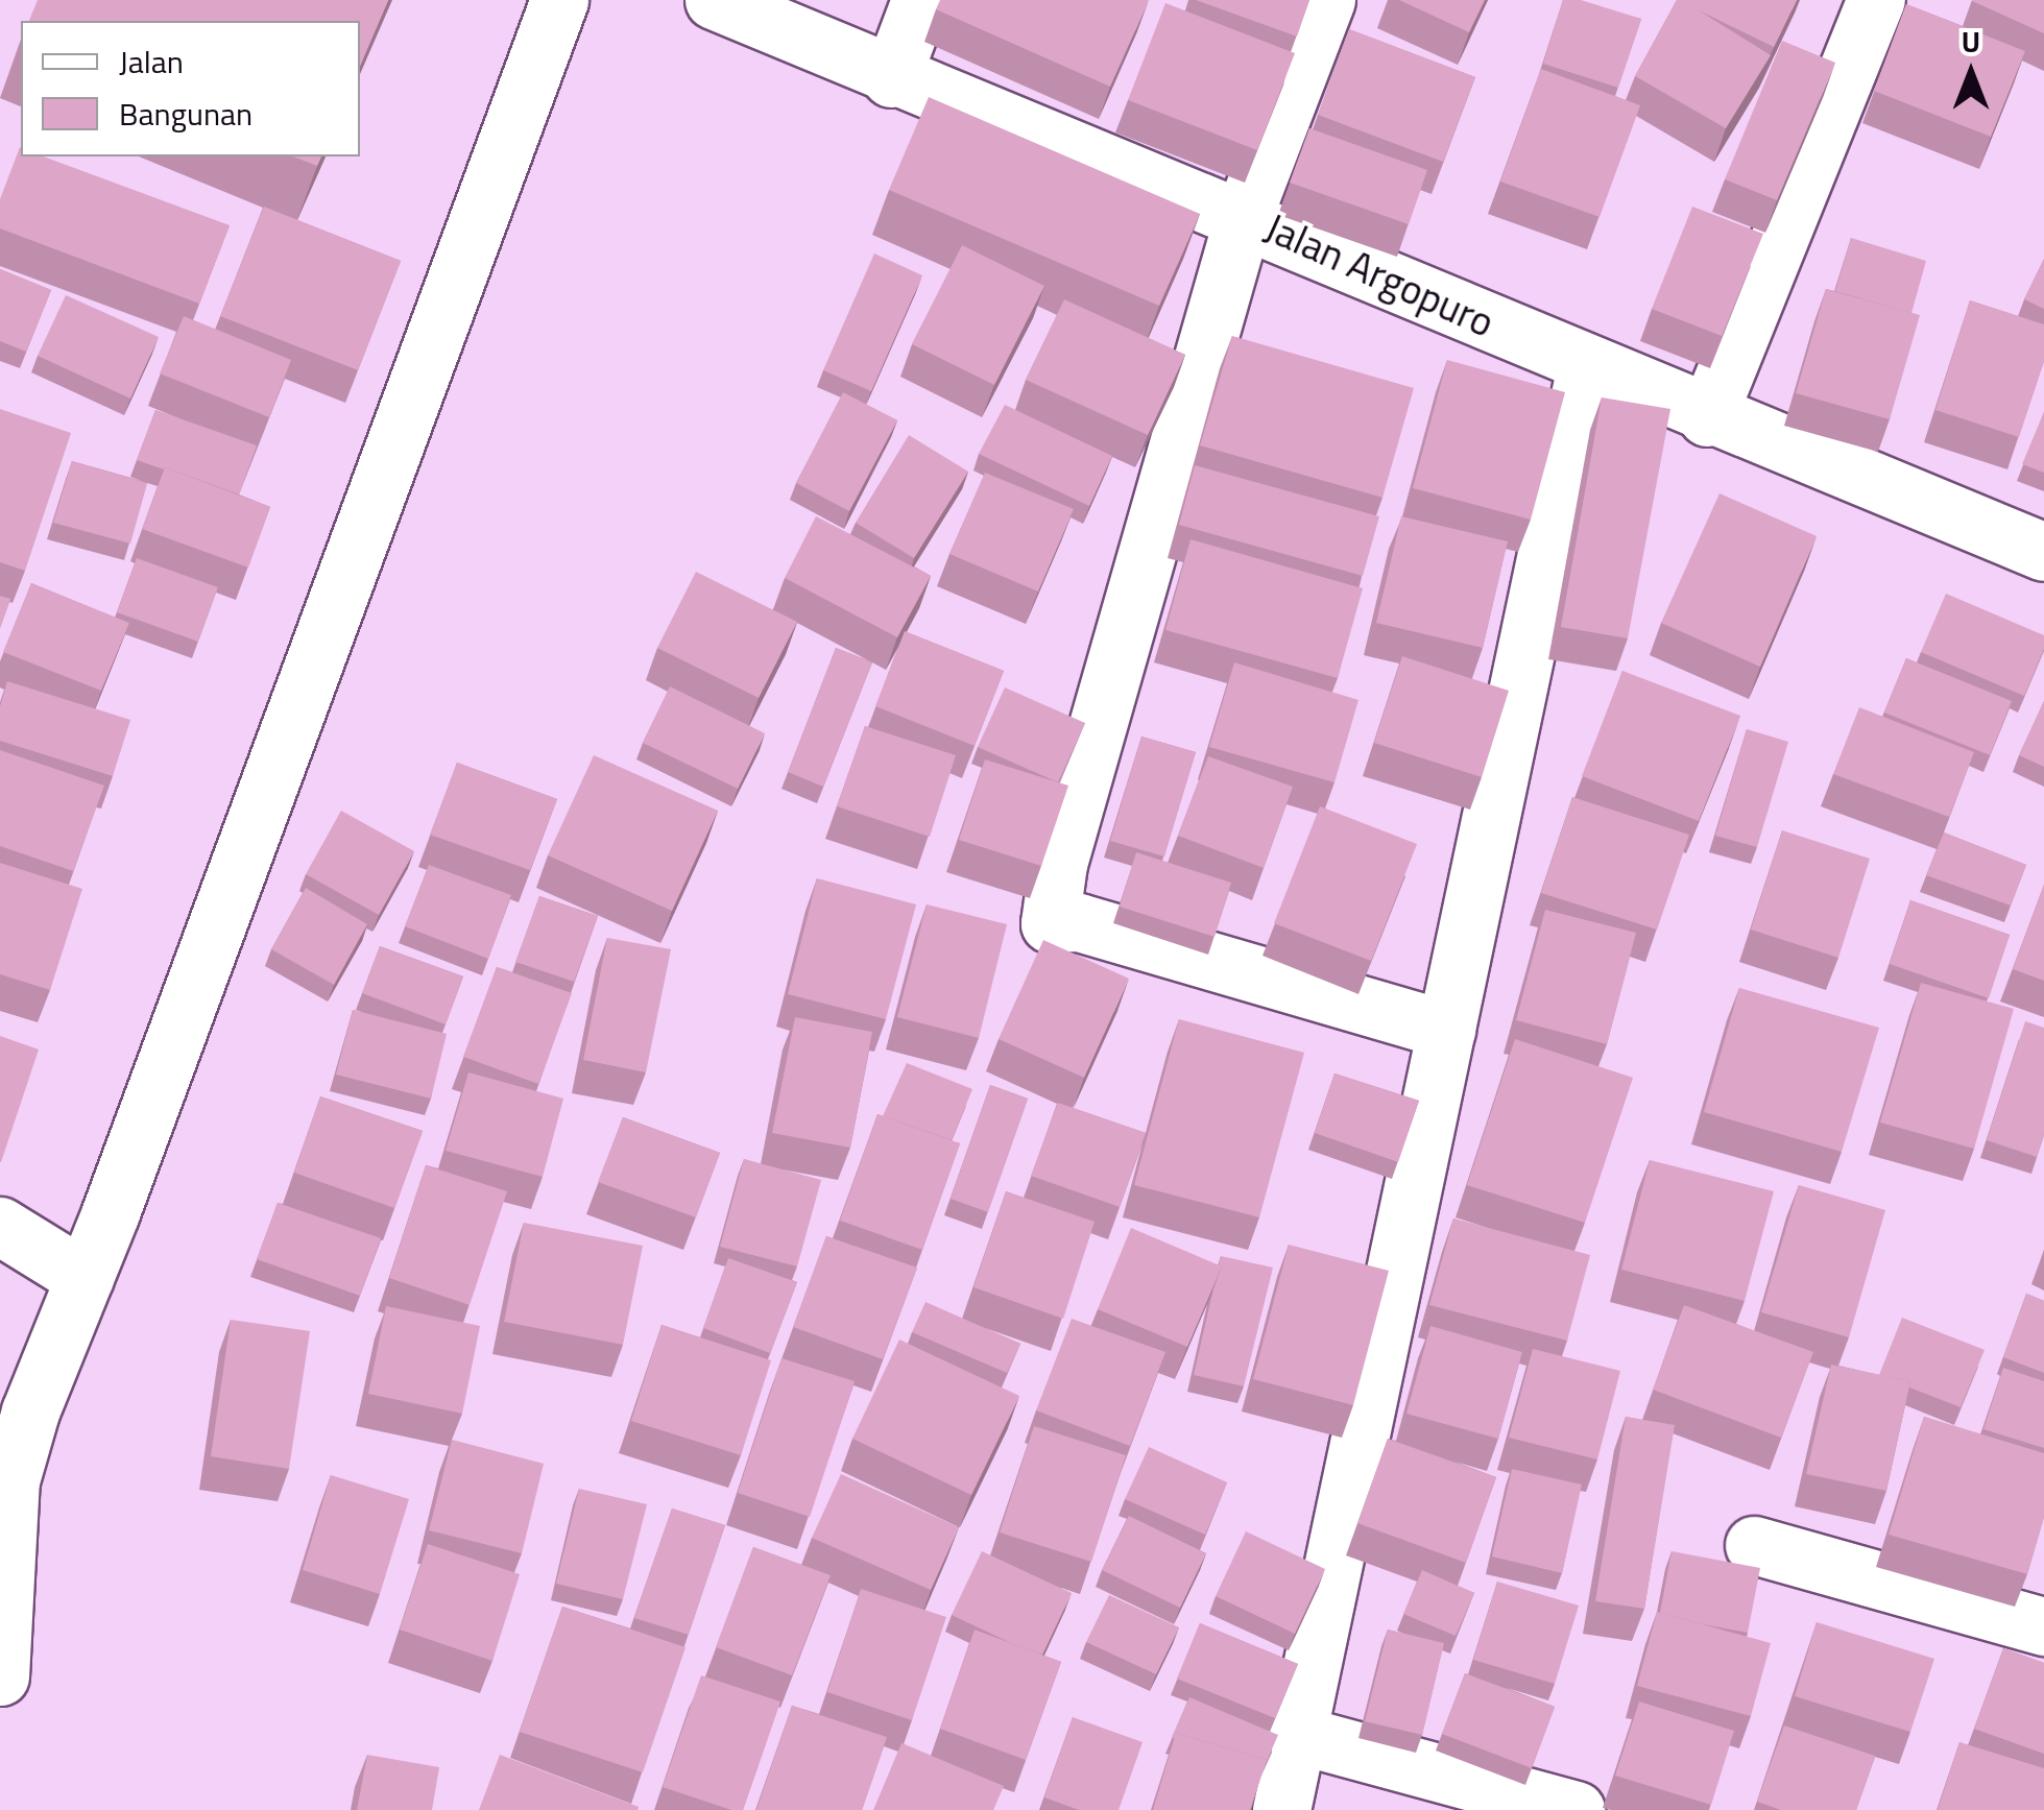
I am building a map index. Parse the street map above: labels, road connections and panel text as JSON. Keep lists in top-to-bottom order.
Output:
{
  "streets": {
    "street": ["Jalan Argopuro"]
  },
  "legend": ["Jalan", "Bangunan"],
  "north": "top"
}
